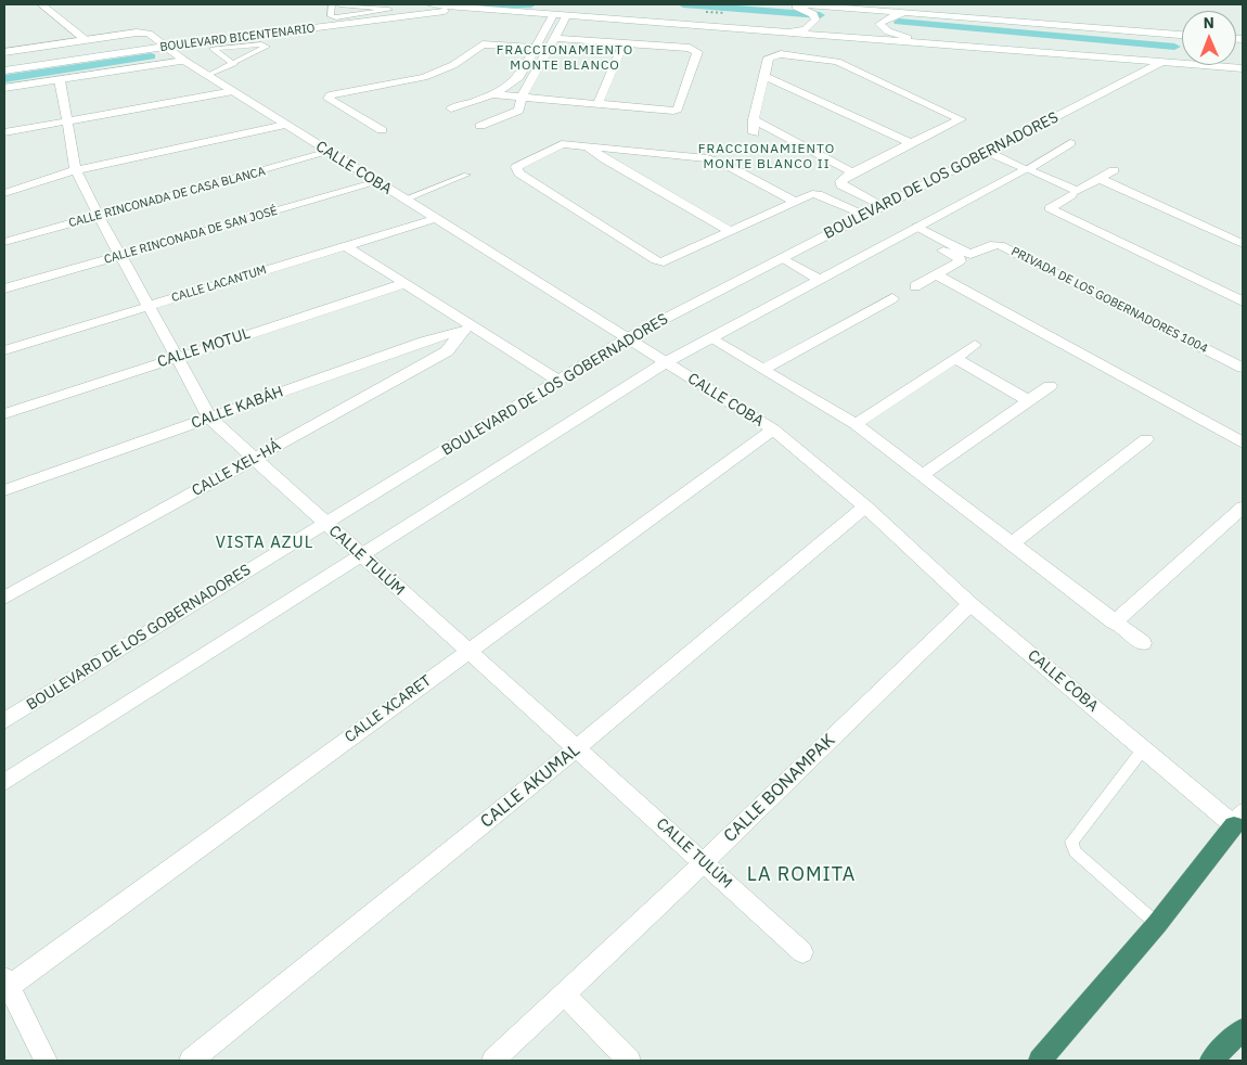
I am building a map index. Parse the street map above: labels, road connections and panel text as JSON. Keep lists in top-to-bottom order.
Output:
{
  "streets": {
    "street": [
      "BOULEVARD BICENTENARIO",
      "CALLE COBA",
      "BOULEVARD DE LOS GOBERNADORES",
      "CALLE RINCONADA DE CASA BLANCA",
      "CALLE RINCONADA DE SAN JOSÉ",
      "CALLE LACANTUM",
      "PRIVADA DE LOS GOBERNADORES 1004",
      "CALLE MOTUL",
      "CALLE KABÁH",
      "CALLE XEL-HÁ",
      "CALLE TULÚM",
      "CALLE XCARET",
      "CALLE AKUMAL",
      "CALLE BONAMPAK"
    ]
  },
  "crossings": [
    ["BOULEVARD BICENTENARIO", "CALLE COBA"],
    ["BOULEVARD BICENTENARIO", "CALLE TULÚM"],
    ["CALLE COBA", "BOULEVARD DE LOS GOBERNADORES"],
    ["CALLE COBA", "CALLE RINCONADA DE CASA BLANCA"],
    ["CALLE COBA", "CALLE RINCONADA DE SAN JOSÉ"],
    ["CALLE COBA", "CALLE LACANTUM"],
    ["CALLE COBA", "CALLE XCARET"],
    ["CALLE COBA", "CALLE AKUMAL"],
    ["CALLE COBA", "CALLE BONAMPAK"],
    ["BOULEVARD DE LOS GOBERNADORES", "CALLE TULÚM"],
    ["CALLE RINCONADA DE CASA BLANCA", "CALLE TULÚM"],
    ["CALLE RINCONADA DE SAN JOSÉ", "CALLE TULÚM"],
    ["CALLE LACANTUM", "CALLE TULÚM"],
    ["CALLE MOTUL", "CALLE TULÚM"],
    ["CALLE KABÁH", "CALLE XEL-HÁ"],
    ["CALLE KABÁH", "CALLE TULÚM"],
    ["CALLE XEL-HÁ", "CALLE TULÚM"],
    ["CALLE TULÚM", "CALLE XCARET"],
    ["CALLE TULÚM", "CALLE AKUMAL"],
    ["CALLE TULÚM", "CALLE BONAMPAK"]
  ],
  "districts": [
    "FRACCIONAMIENTO MONTE BLANCO",
    "FRACCIONAMIENTO MONTE BLANCO II",
    "VISTA AZUL",
    "LA ROMITA"
  ],
  "north": "top"
}
